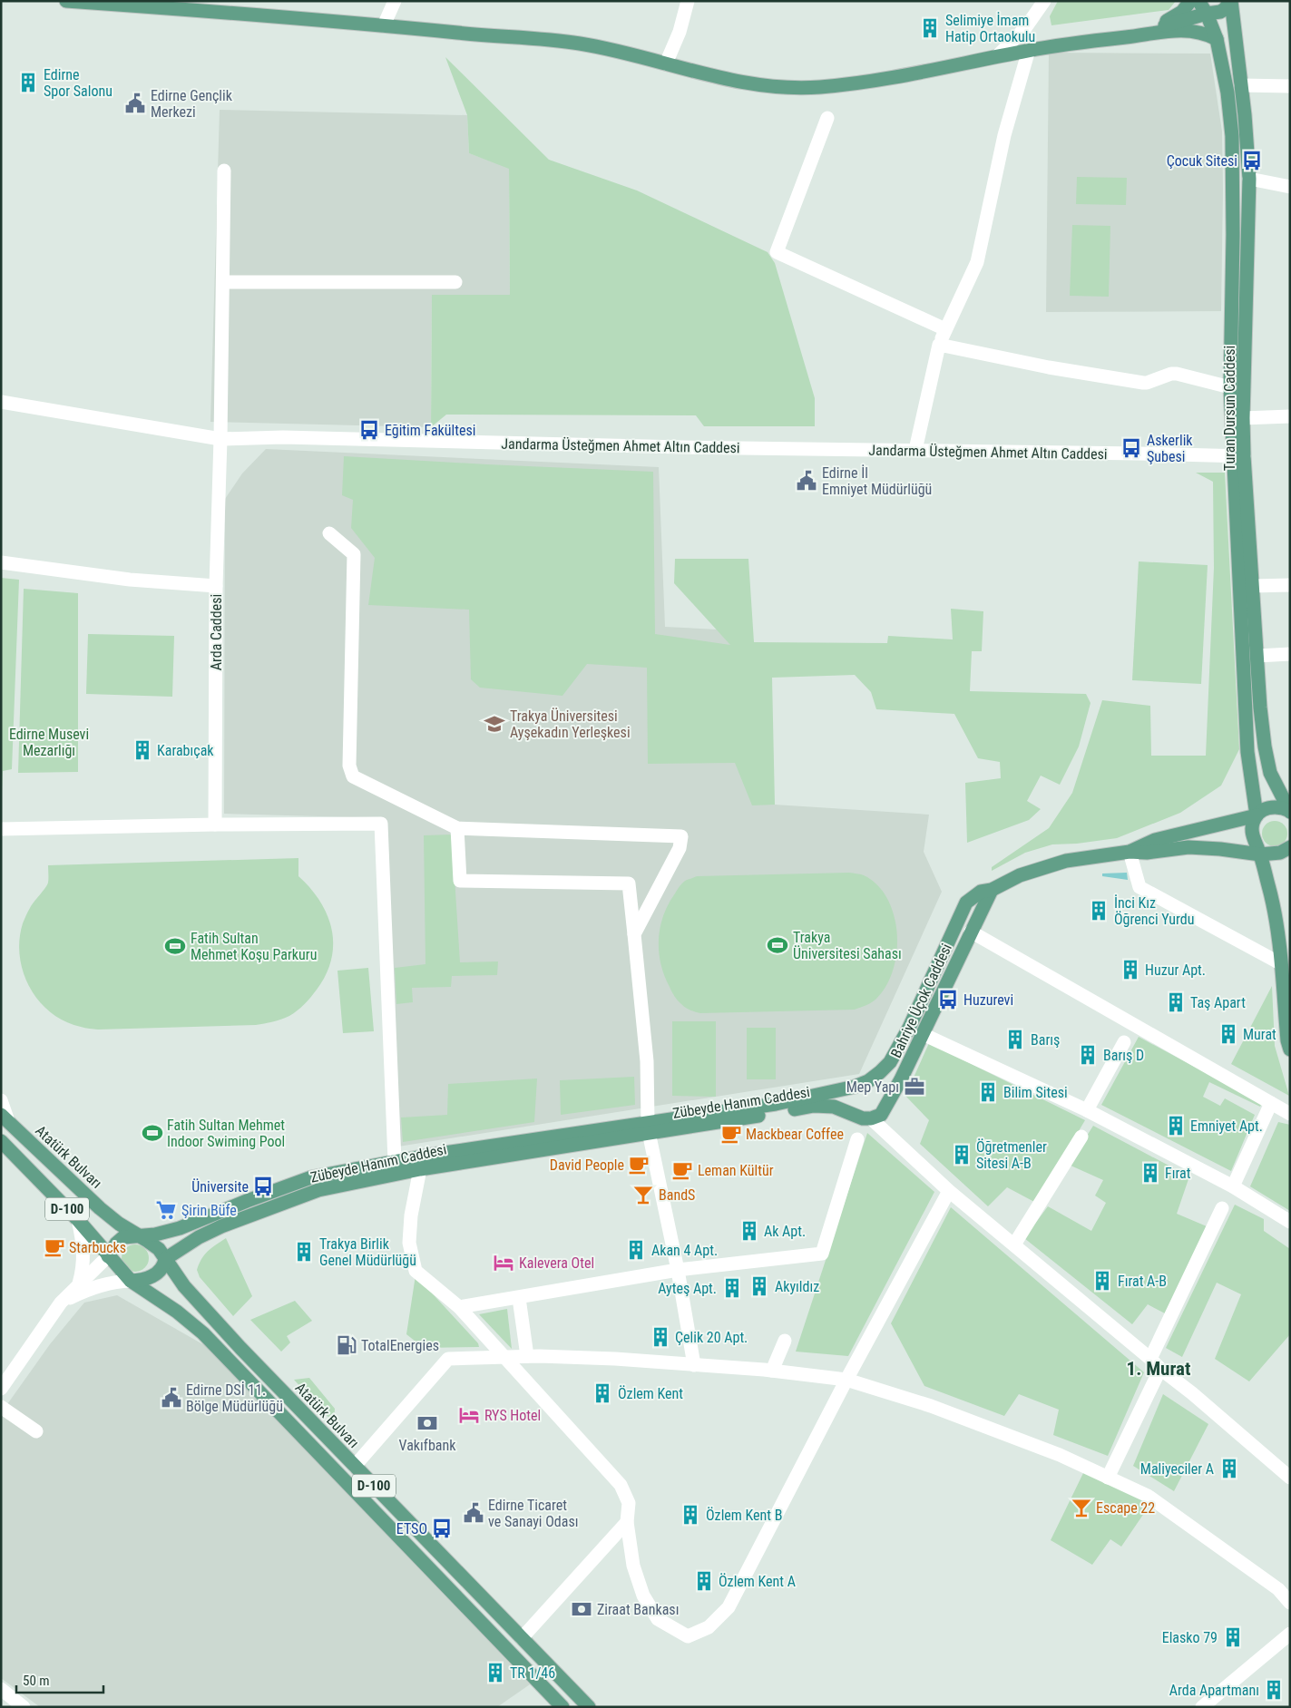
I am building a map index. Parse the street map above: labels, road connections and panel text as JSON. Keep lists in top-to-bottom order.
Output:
{
  "streets": {
    "main road": [
      "Turan Dursun Caddesi",
      "Bahriye Üçok Caddesi",
      "Zübeyde Hanım Caddesi",
      "Atatürk Bulvarı",
      "D-100"
    ],
    "street": ["Jandarma Üsteğmen Ahmet Altın Caddesi", "Arda Caddesi"]
  },
  "crossings": [
    ["Turan Dursun Caddesi", "Jandarma Üsteğmen Ahmet Altın Caddesi"],
    ["Turan Dursun Caddesi", "Bahriye Üçok Caddesi"],
    ["Jandarma Üsteğmen Ahmet Altın Caddesi", "Arda Caddesi"],
    ["Bahriye Üçok Caddesi", "Zübeyde Hanım Caddesi"],
    ["Zübeyde Hanım Caddesi", "Atatürk Bulvarı"],
    ["Zübeyde Hanım Caddesi", "D-100"],
    ["Atatürk Bulvarı", "D-100"]
  ],
  "districts": ["1. Murat"],
  "parks": ["Edirne Musevi Mezarlığı"],
  "places": {
    "building": [
      "Selimiye İmam Hatip Ortaokulu",
      "Edirne Spor Salonu",
      "Karabıçak",
      "İnci Kız Öğrenci Yurdu",
      "Huzur Apt.",
      "Taş Apart",
      "Murat",
      "Barış",
      "Barış D",
      "Bilim Sitesi",
      "Emniyet Apt.",
      "Öğretmenler Sitesi A-B",
      "Fırat",
      "Ak Apt.",
      "Akan 4 Apt.",
      "Trakya Birlik Genel Müdürlüğü",
      "Fırat A-B",
      "Akyıldız",
      "Ayteş Apt.",
      "Çelik 20 Apt.",
      "Özlem Kent",
      "Maliyeciler A",
      "Özlem Kent B",
      "Özlem Kent A",
      "Elasko 79",
      "TR 1/46",
      "Arda Apartmanı"
    ],
    "public building": [
      "Edirne Gençlik Merkezi",
      "Edirne İl Emniyet Müdürlüğü",
      "Edirne DSİ 11. Bölge Müdürlüğü",
      "Edirne Ticaret ve Sanayi Odası"
    ],
    "bus stop": [
      "Çocuk Sitesi",
      "Eğitim Fakültesi",
      "Askerlik Şubesi",
      "Huzurevi",
      "Üniversite",
      "ETSO"
    ],
    "school or university": ["Trakya Üniversitesi Ayşekadın Yerleşkesi"],
    "sports": ["Trakya Üniversitesi Sahası", "Fatih Sultan Mehmet Koşu Parkuru", "Fatih Sultan Mehmet Indoor Swiming Pool"],
    "office": ["Mep Yapı"],
    "cafe": [
      "Mackbear Coffee",
      "David People",
      "Leman Kültür",
      "Starbucks"
    ],
    "bar": ["BandS", "Escape 22"],
    "supermarket": ["Şirin Büfe"],
    "hotel": ["Kalevera Otel", "RYS Hotel"],
    "fuel station": ["TotalEnergies"],
    "bank": ["Vakıfbank", "Ziraat Bankası"]
  },
  "scale_bar": "50 m"
}
